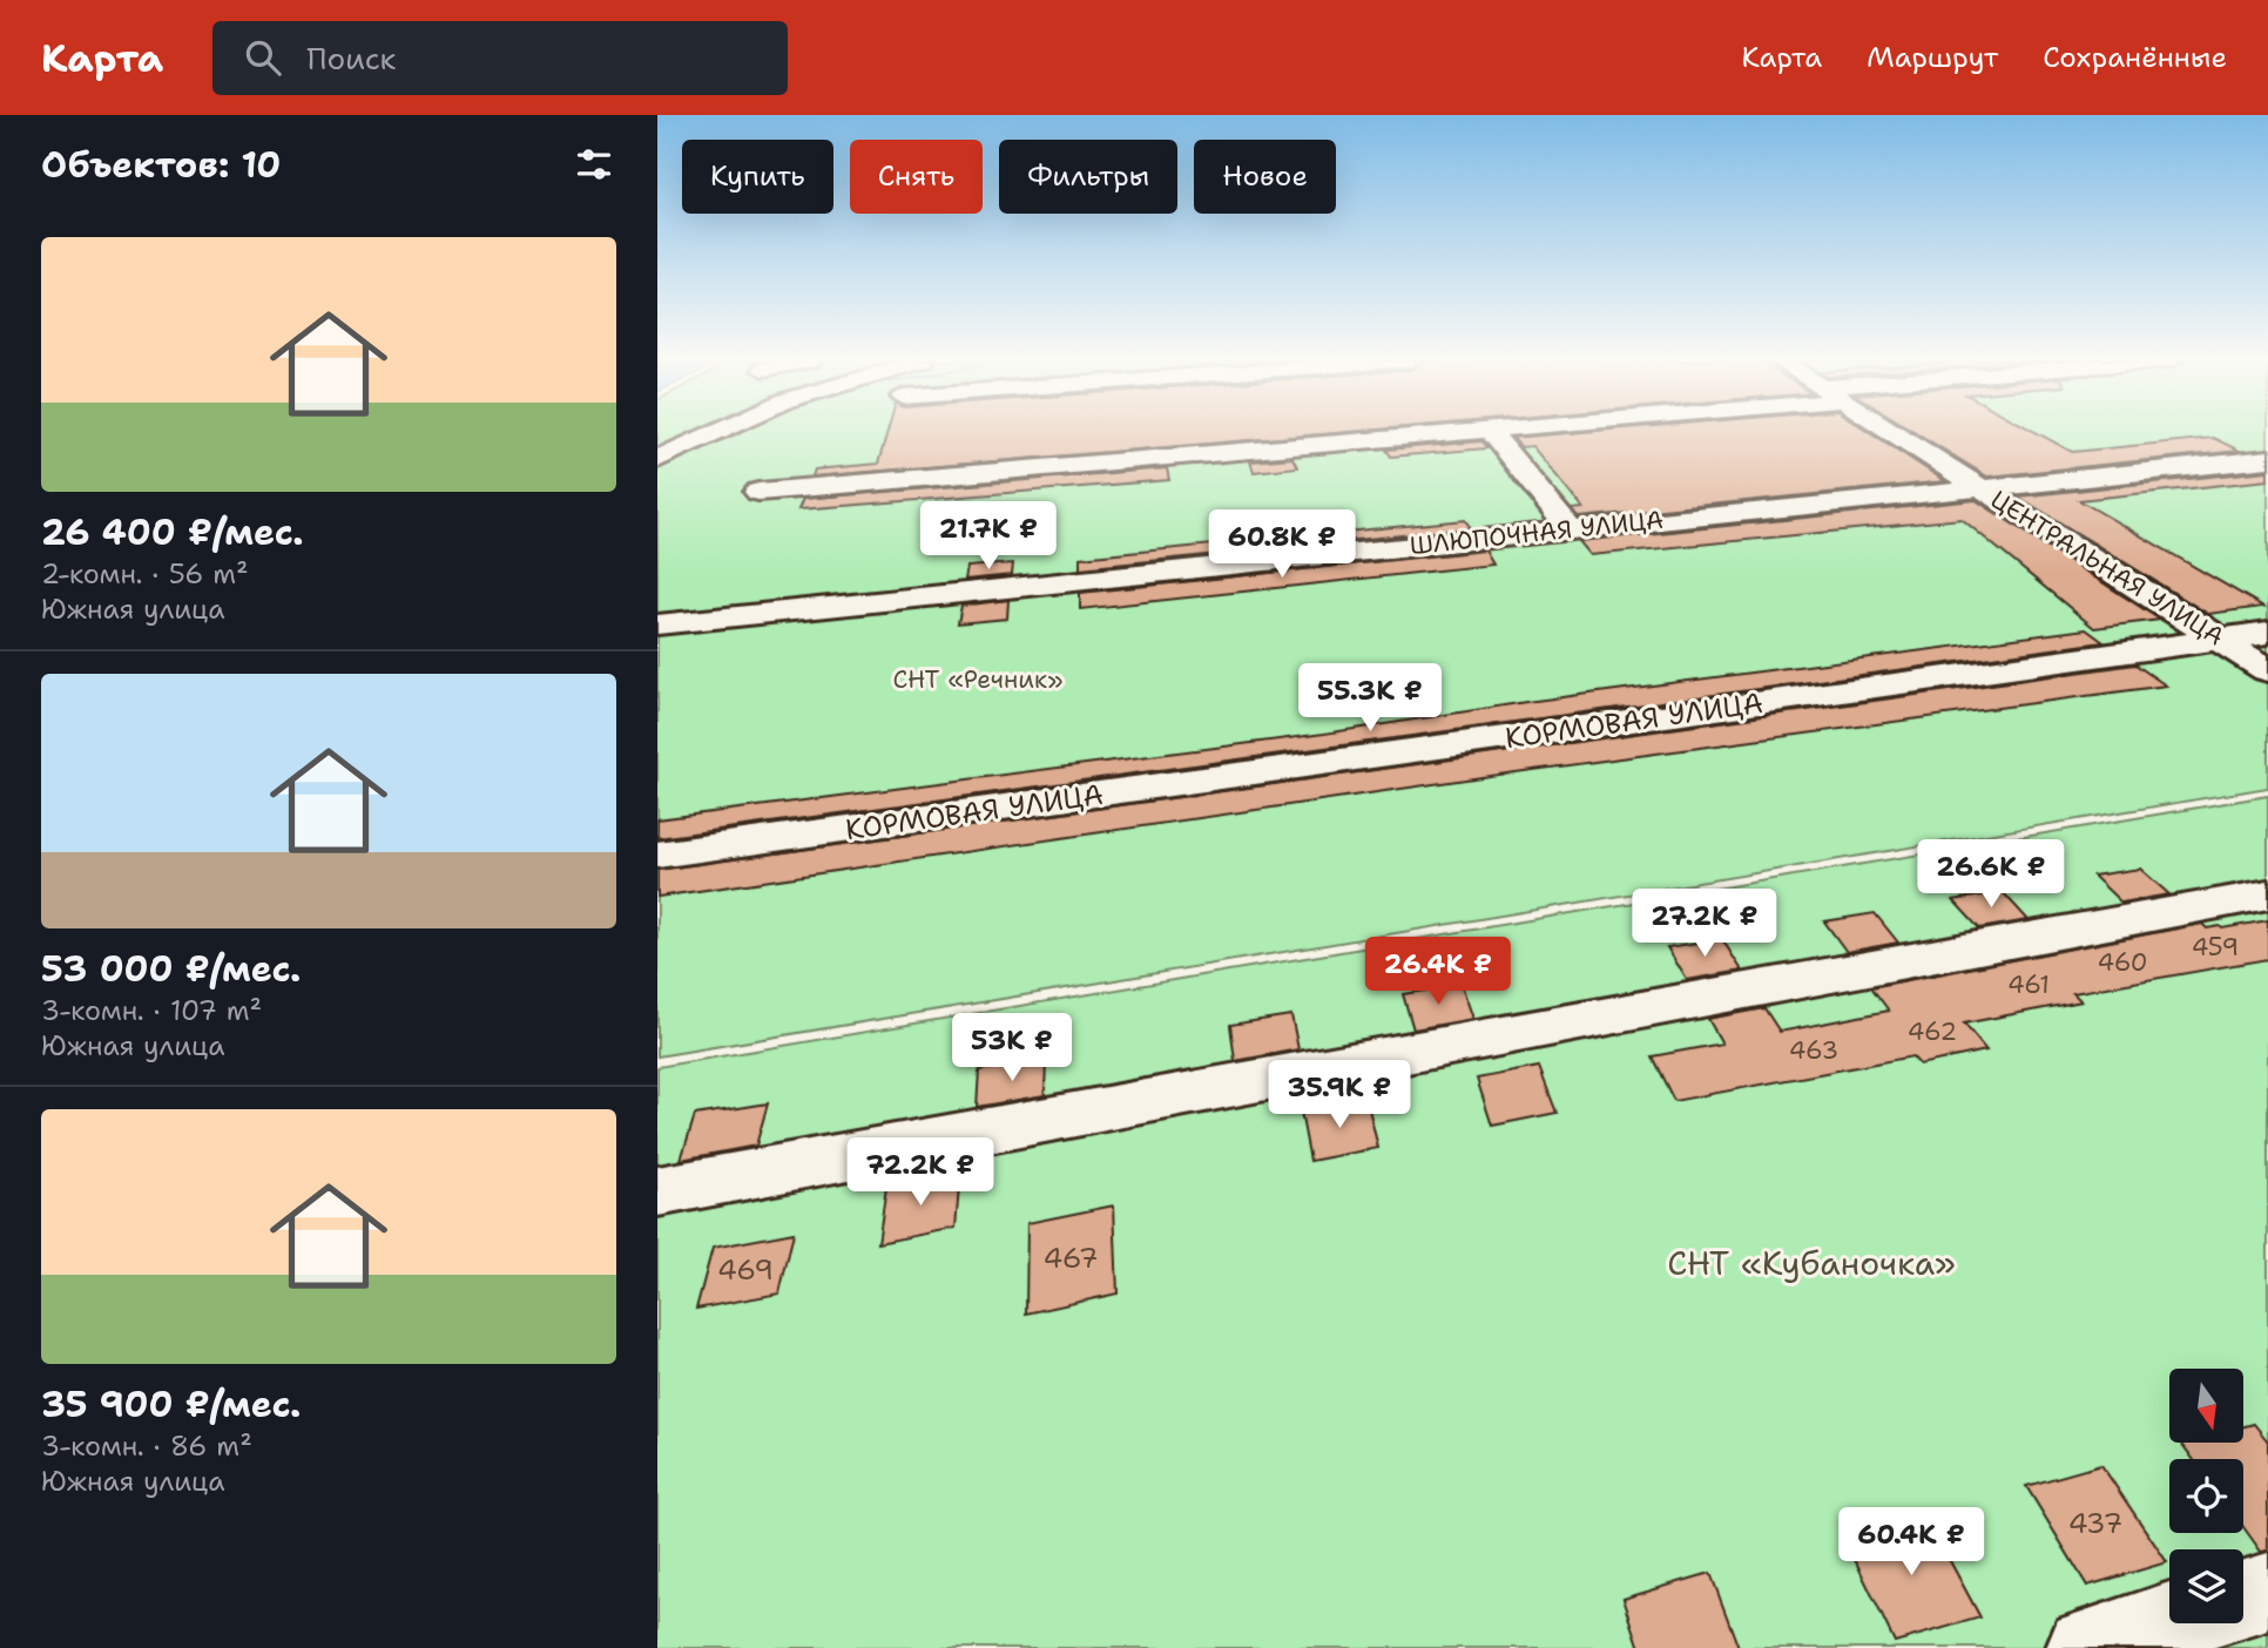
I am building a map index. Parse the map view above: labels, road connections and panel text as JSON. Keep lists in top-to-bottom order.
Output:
{
  "streets": {
    "street": ["ШЛЮПОЧНАЯ УЛИЦА", "ЦЕНТРАЛЬНАЯ УЛИЦА", "КОРМОВАЯ УЛИЦА"]
  },
  "crossings": [
    ["ШЛЮПОЧНАЯ УЛИЦА", "ЦЕНТРАЛЬНАЯ УЛИЦА"],
    ["ЦЕНТРАЛЬНАЯ УЛИЦА", "КОРМОВАЯ УЛИЦА"]
  ],
  "parks": ["СНТ «Речник»", "СНТ «Кубаночка»"],
  "house_numbers": [
    "459",
    "460",
    "461",
    "462",
    "463",
    "467",
    "469",
    "437"
  ],
  "north": "bottom",
  "page": {
    "header": "Карта",
    "search": "Поиск",
    "nav": ["Карта", "Маршрут", "Сохранённые"],
    "heading": "Объектов: 10",
    "chip": [
      "Купить",
      "Снять",
      "Фильтры",
      "Новое"
    ],
    "list": [
      {
        "name": "26 400 ₽/мес.",
        "note": "2-комн. · 56 m² · Южная улица"
      },
      {
        "name": "53 000 ₽/мес.",
        "note": "3-комн. · 107 m² · Южная улица"
      },
      {
        "name": "35 900 ₽/мес.",
        "note": "3-комн. · 86 m² · Южная улица"
      }
    ],
    "price": [
      "21.7K ₽",
      "60.8K ₽",
      "55.3K ₽",
      "26.6K ₽",
      "27.2K ₽",
      "26.4K ₽",
      "53K ₽",
      "35.9K ₽",
      "72.2K ₽",
      "60.4K ₽"
    ]
  }
}
